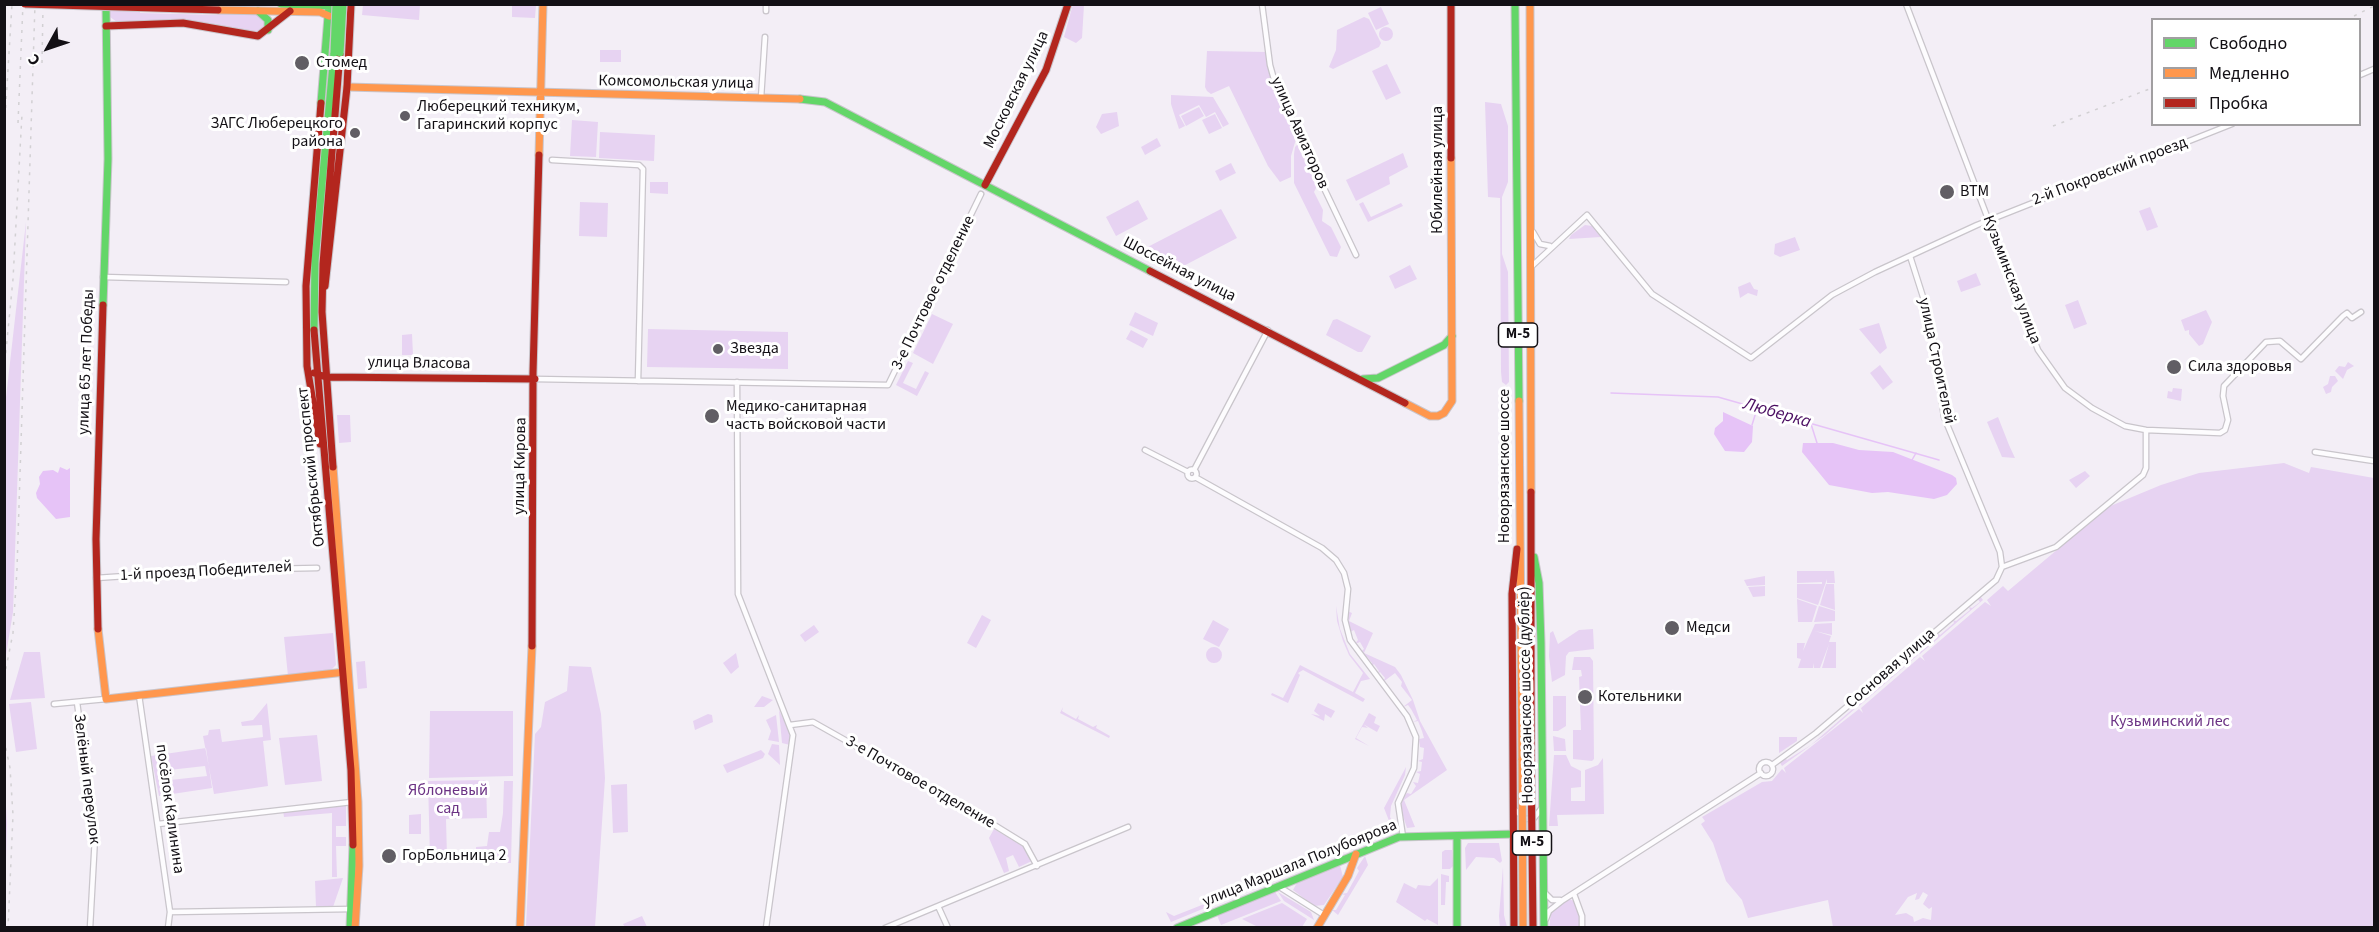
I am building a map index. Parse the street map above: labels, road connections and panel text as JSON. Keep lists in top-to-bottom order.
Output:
{
  "streets": {
    "main road": [
      "Комсомольская улица",
      "Московская улица",
      "Юбилейная улица",
      "Шоссейная улица",
      "М-5",
      "улица 65 лет Победы",
      "улица Власова",
      "улица Кирова",
      "Новорязанское шоссе",
      "Октябрьский проспект",
      "Новорязанское шоссе (дублёр)",
      "улица Маршала Полубоярова"
    ],
    "street": [
      "улица Авиаторов",
      "2-й Покровский проезд",
      "Кузьминская улица",
      "3-е Почтовое отделение",
      "улица Строителей",
      "1-й проезд Победителей",
      "Сосновая улица",
      "Зелёный переулок",
      "посёлок Калинина"
    ]
  },
  "crossings": [
    ["Комсомольская улица", "Московская улица"],
    ["Комсомольская улица", "Шоссейная улица"],
    ["Комсомольская улица", "улица Кирова"],
    ["Московская улица", "Шоссейная улица"],
    ["Юбилейная улица", "Шоссейная улица"],
    ["2-й Покровский проезд", "Кузьминская улица"],
    ["2-й Покровский проезд", "улица Строителей"],
    ["3-е Почтовое отделение", "улица Власова"],
    ["3-е Почтовое отделение", "улица Кирова"],
    ["улица Строителей", "Сосновая улица"],
    ["улица 65 лет Победы", "1-й проезд Победителей"],
    ["улица Власова", "улица Кирова"],
    ["улица Власова", "Октябрьский проспект"],
    ["Новорязанское шоссе", "Новорязанское шоссе (дублёр)"],
    ["Сосновая улица", "Новорязанское шоссе (дублёр)"],
    ["Новорязанское шоссе (дублёр)", "улица Маршала Полубоярова"]
  ],
  "water": ["Люберка"],
  "parks": ["Кузьминский лес", "Яблоневый сад"],
  "places": [
    "Стомед",
    "Люберецкий техникум, Гагаринский корпус",
    "ЗАГС Люберецкого района",
    "ВТМ",
    "Звезда",
    "Сила здоровья",
    "Медико-санитарная часть войсковой части",
    "Медси",
    "Котельники",
    "ГорБольница 2"
  ],
  "legend": ["Свободно", "Медленно", "Пробка"],
  "north": "bottom left"
}
